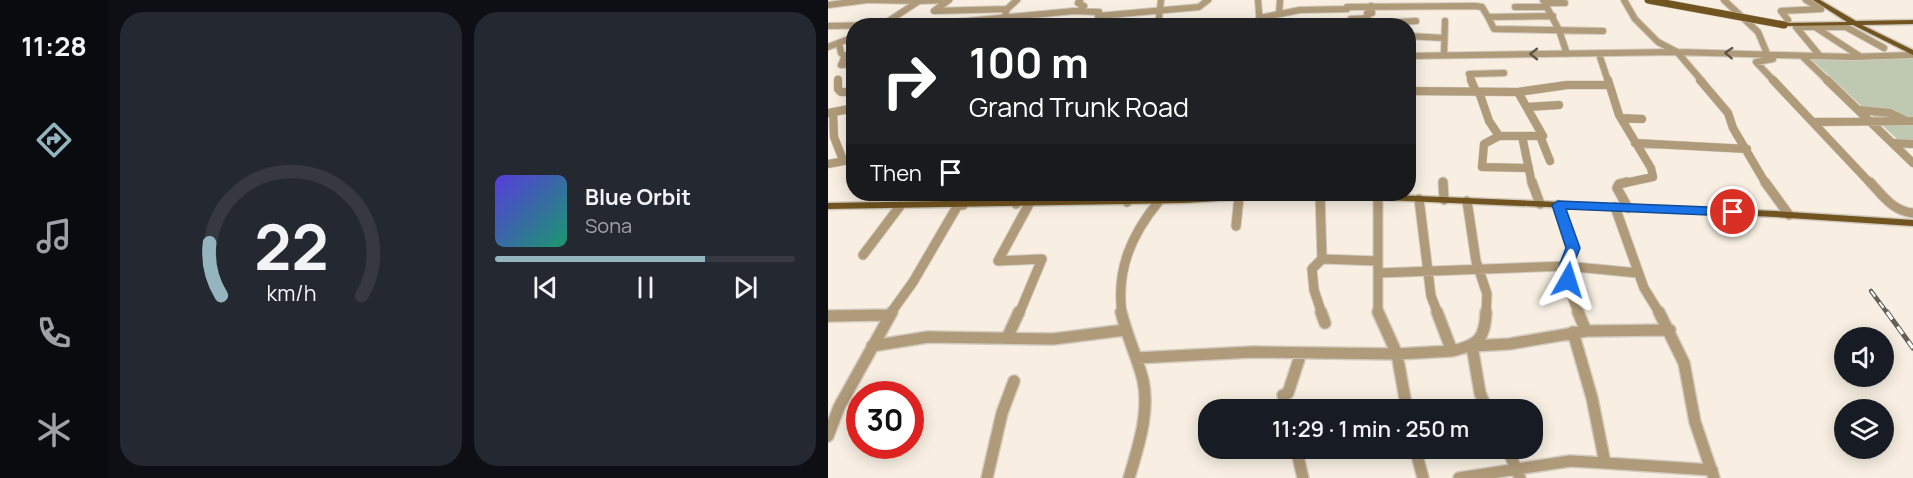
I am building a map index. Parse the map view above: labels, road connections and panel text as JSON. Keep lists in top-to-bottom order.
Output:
{
  "page": {
    "tabs": "11:28",
    "turn": ["100 m", "Grand Trunk Road"],
    "then": "Then",
    "song": ["Blue Orbit", "Sona"],
    "limit": "30",
    "trip": "11:29 · 1 min · 250 m",
    "gauge": ["22", "km/h"]
  }
}
